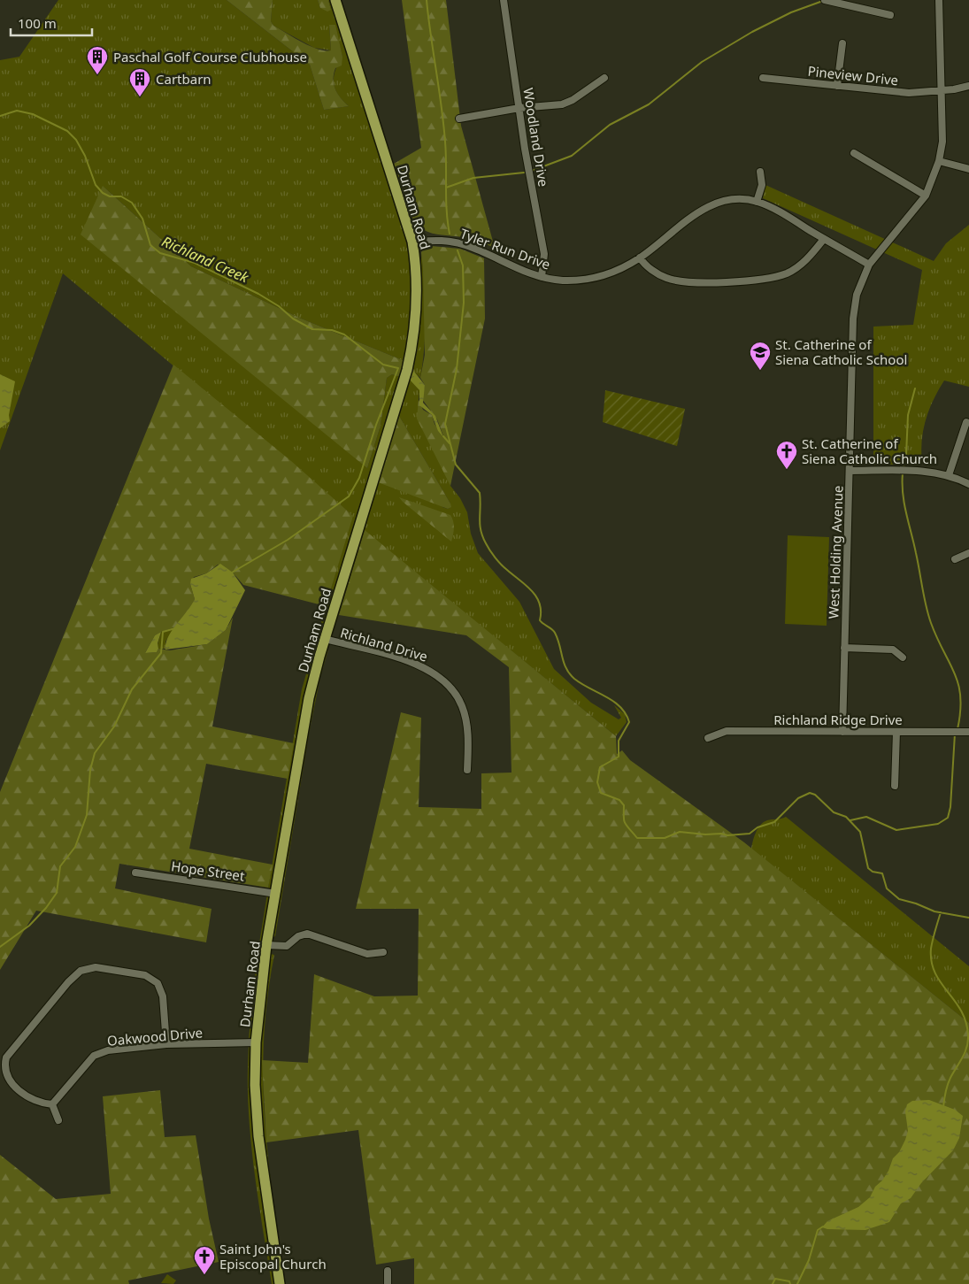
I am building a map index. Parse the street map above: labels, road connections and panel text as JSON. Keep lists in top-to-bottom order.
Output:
{
  "streets": {
    "main road": ["Durham Road"],
    "street": [
      "Pineview Drive",
      "Woodland Drive",
      "Tyler Run Drive",
      "West Holding Avenue",
      "Richland Drive",
      "Richland Ridge Drive",
      "Hope Street",
      "Oakwood Drive"
    ]
  },
  "crossings": [
    ["Pineview Drive", "West Holding Avenue"],
    ["Woodland Drive", "Tyler Run Drive"],
    ["Durham Road", "Tyler Run Drive"],
    ["Durham Road", "Richland Drive"],
    ["Durham Road", "Hope Street"],
    ["Durham Road", "Oakwood Drive"],
    ["Tyler Run Drive", "West Holding Avenue"],
    ["West Holding Avenue", "Richland Ridge Drive"]
  ],
  "water": ["Richland Creek"],
  "places": {
    "building": ["Paschal Golf Course Clubhouse", "Cartbarn"],
    "school or university": ["St. Catherine of Siena Catholic School"],
    "church": ["St. Catherine of Siena Catholic Church", "Saint John's Episcopal Church"]
  },
  "scale_bar": "100 m"
}
